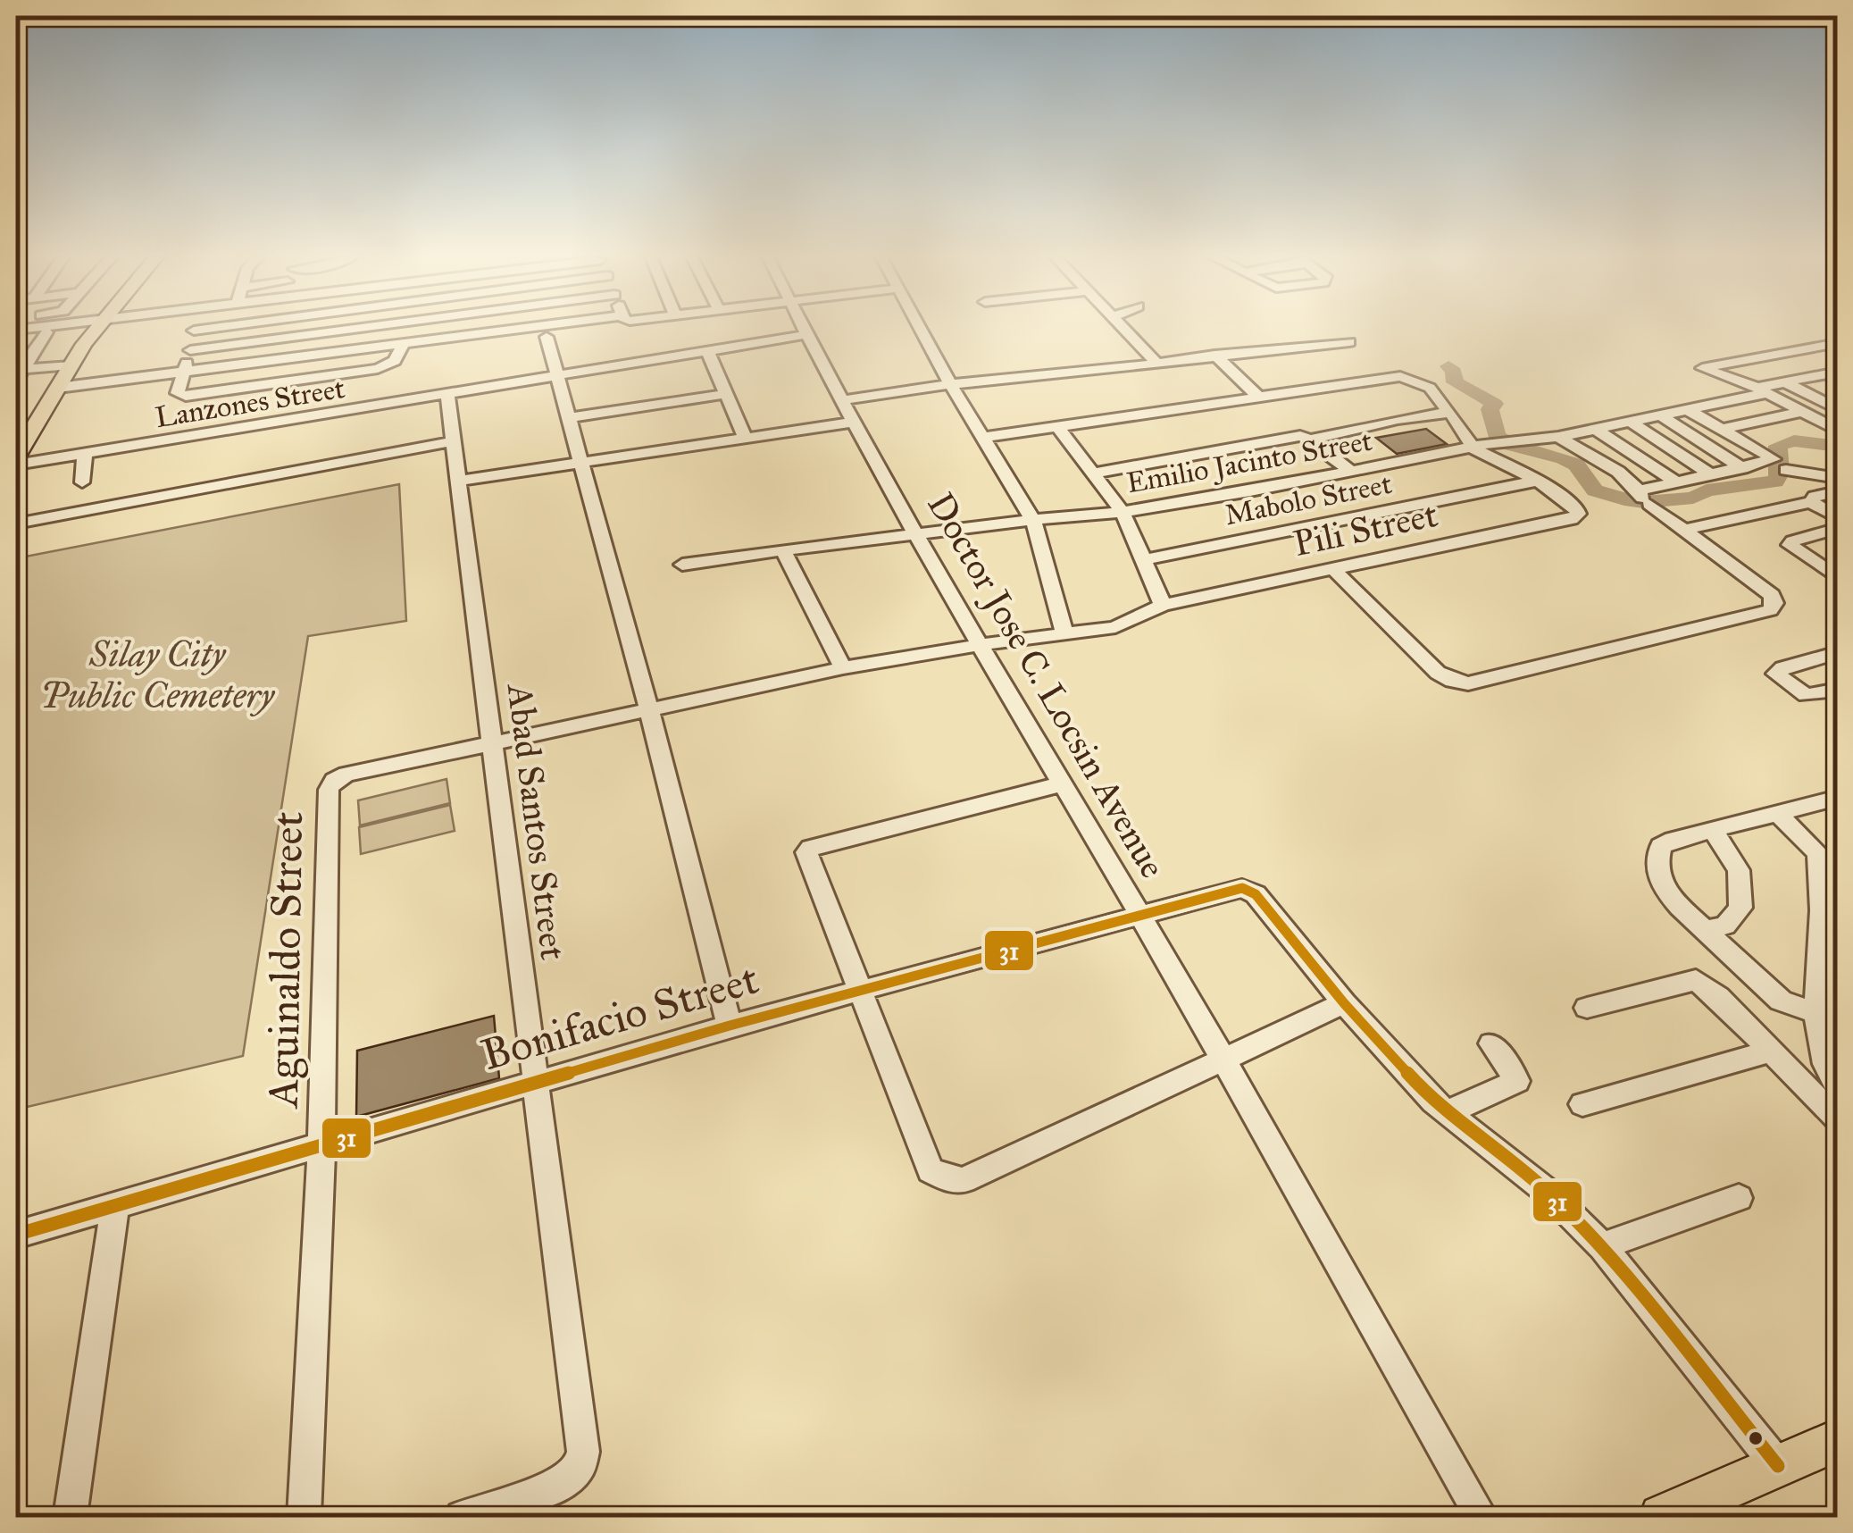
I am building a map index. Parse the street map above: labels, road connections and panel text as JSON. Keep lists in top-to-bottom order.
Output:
{
  "streets": {
    "street": [
      "Lanzones Street",
      "Emilio Jacinto Street",
      "Mabolo Street",
      "Pili Street",
      "Doctor Jose C. Locsin Avenue",
      "Abad Santos Street",
      "Aguinaldo Street",
      "Bonifacio Street"
    ]
  },
  "crossings": [
    ["Lanzones Street", "Doctor Jose C. Locsin Avenue"],
    ["Lanzones Street", "Abad Santos Street"],
    ["Emilio Jacinto Street", "Doctor Jose C. Locsin Avenue"],
    ["Mabolo Street", "Pili Street"],
    ["Pili Street", "Doctor Jose C. Locsin Avenue"],
    ["Pili Street", "Abad Santos Street"],
    ["Pili Street", "Aguinaldo Street"],
    ["Doctor Jose C. Locsin Avenue", "Bonifacio Street"],
    ["Abad Santos Street", "Aguinaldo Street"],
    ["Abad Santos Street", "Bonifacio Street"],
    ["Aguinaldo Street", "Bonifacio Street"]
  ],
  "parks": ["Silay City Public Cemetery"],
  "lines": ["transit line 31"]
}
